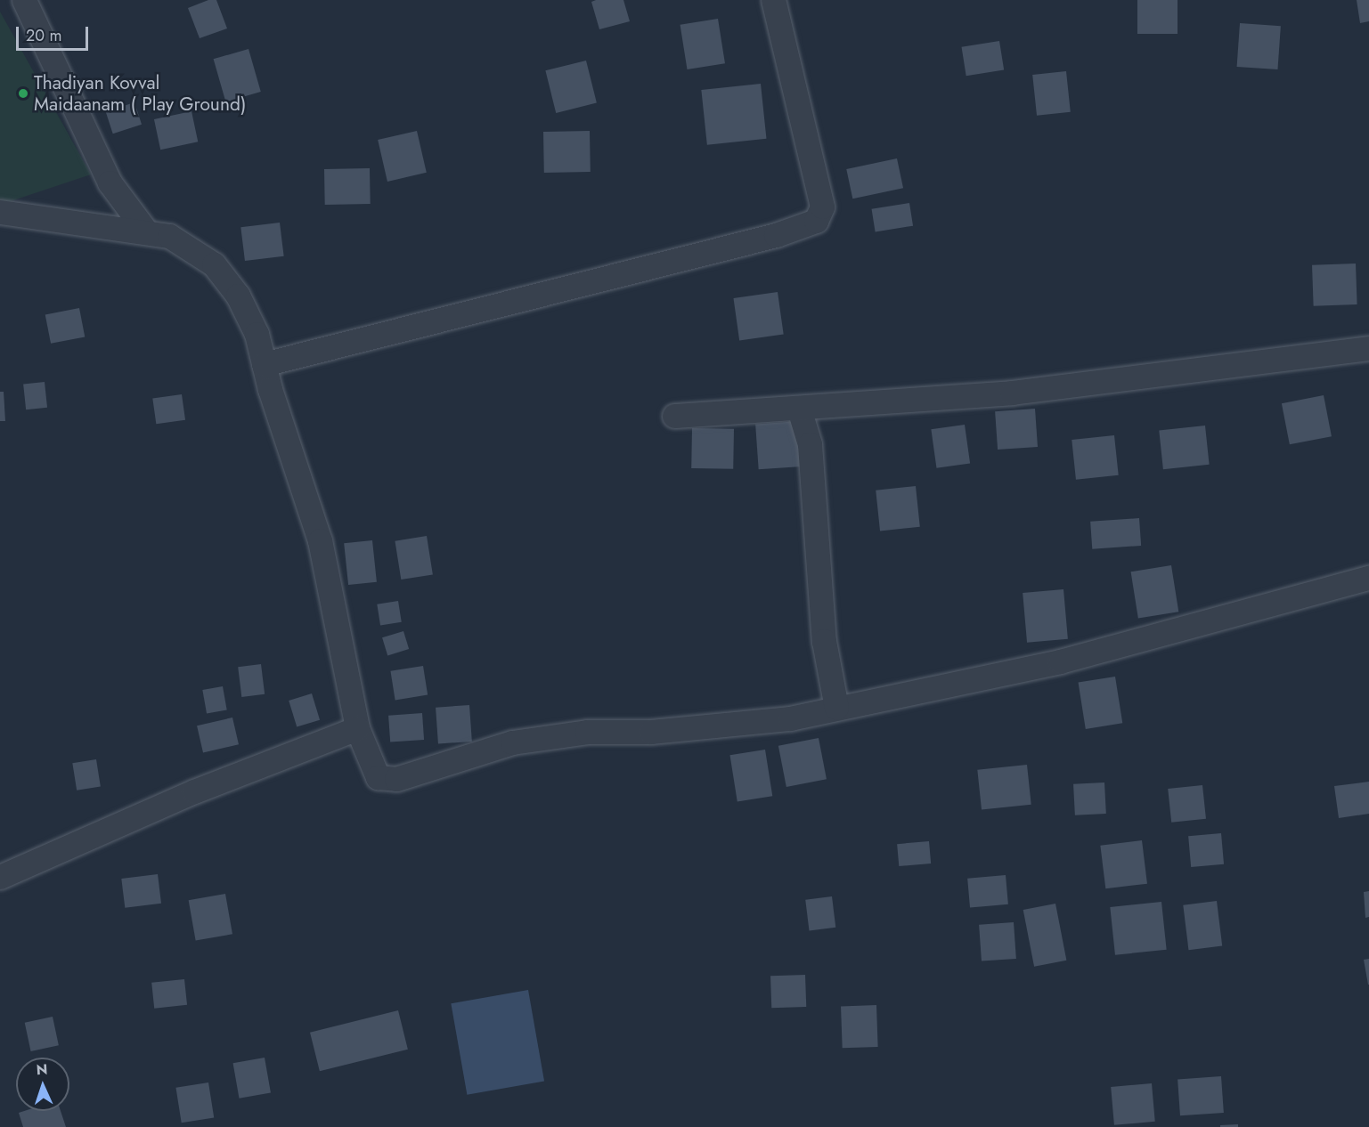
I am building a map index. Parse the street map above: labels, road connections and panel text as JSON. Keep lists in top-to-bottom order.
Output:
{
  "places": ["Thadiyan Kovval Maidaanam ( Play Ground)"],
  "scale_bar": "20 m",
  "north": "top"
}
